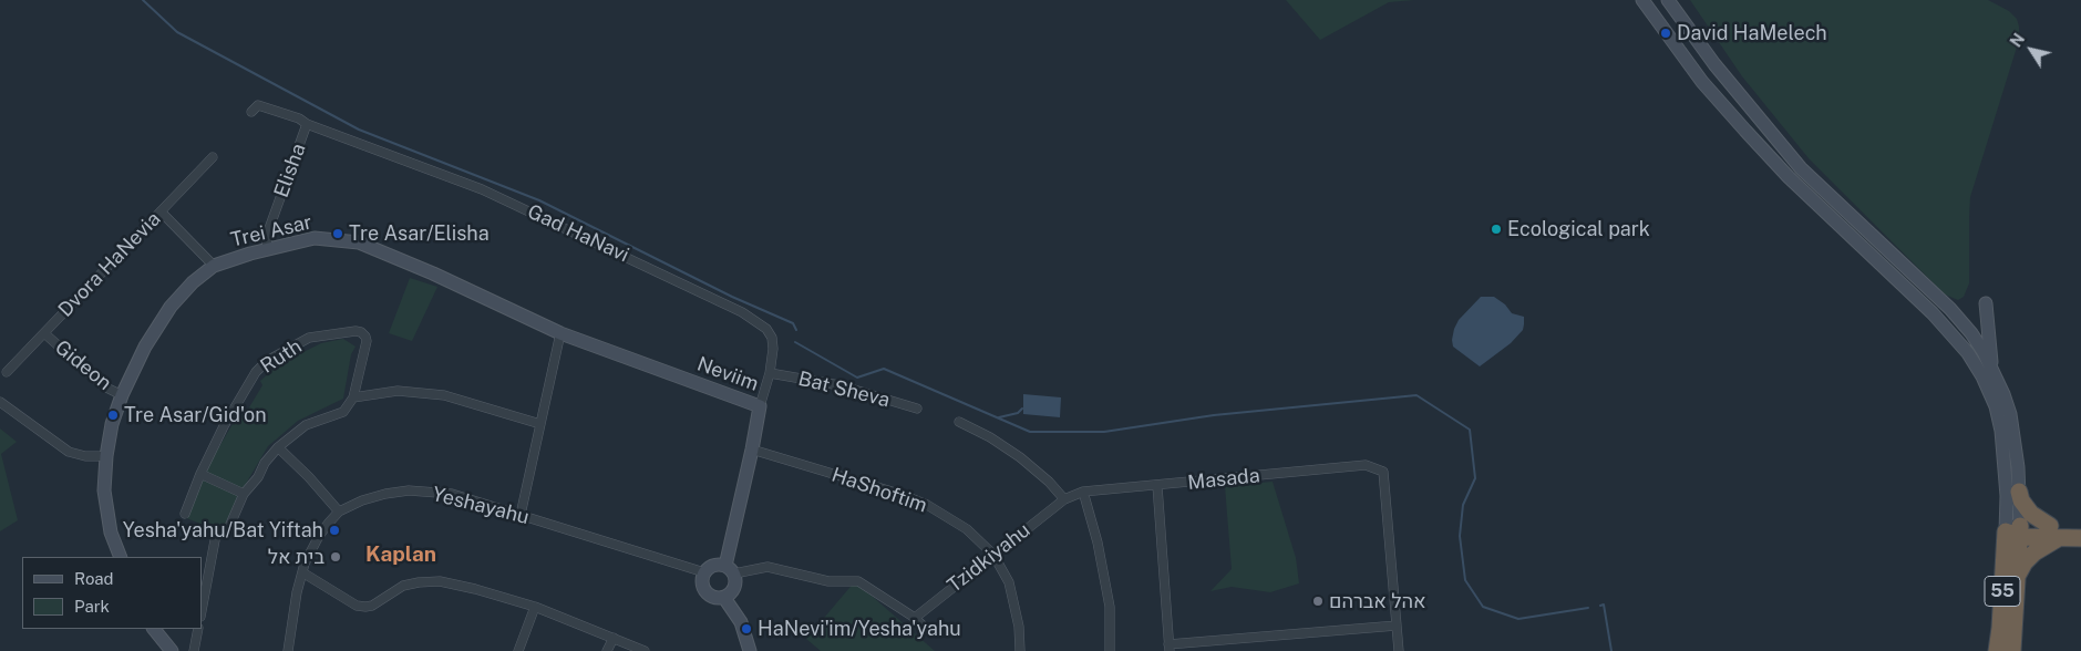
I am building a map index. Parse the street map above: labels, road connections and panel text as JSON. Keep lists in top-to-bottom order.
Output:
{
  "streets": {
    "highway": ["55"],
    "main road": ["Trei Asar", "Neviim"],
    "street": [
      "Elisha",
      "Gad HaNavi",
      "Dvora HaNevia",
      "Ruth",
      "Gideon",
      "Bat Sheva",
      "Masada",
      "HaShoftim",
      "Yeshayahu",
      "Tzidkiyahu"
    ]
  },
  "crossings": [
    ["Elisha", "Trei Asar"],
    ["Elisha", "Gad HaNavi"],
    ["Trei Asar", "Gideon"],
    ["Trei Asar", "Neviim"],
    ["Gad HaNavi", "Neviim"],
    ["Gad HaNavi", "Bat Sheva"],
    ["Dvora HaNevia", "Gideon"],
    ["Neviim", "HaShoftim"],
    ["Neviim", "Yeshayahu"],
    ["Masada", "Tzidkiyahu"],
    ["HaShoftim", "Tzidkiyahu"]
  ],
  "districts": ["Kaplan"],
  "places": [
    "David HaMelech",
    "Ecological park",
    "Tre Asar/Elisha",
    "Tre Asar/Gid'on",
    "Yesha'yahu/Bat Yiftah",
    "בית אל",
    "אהל אברהם",
    "HaNevi'im/Yesha'yahu"
  ],
  "legend": ["Road", "Park"],
  "north": "top left"
}
